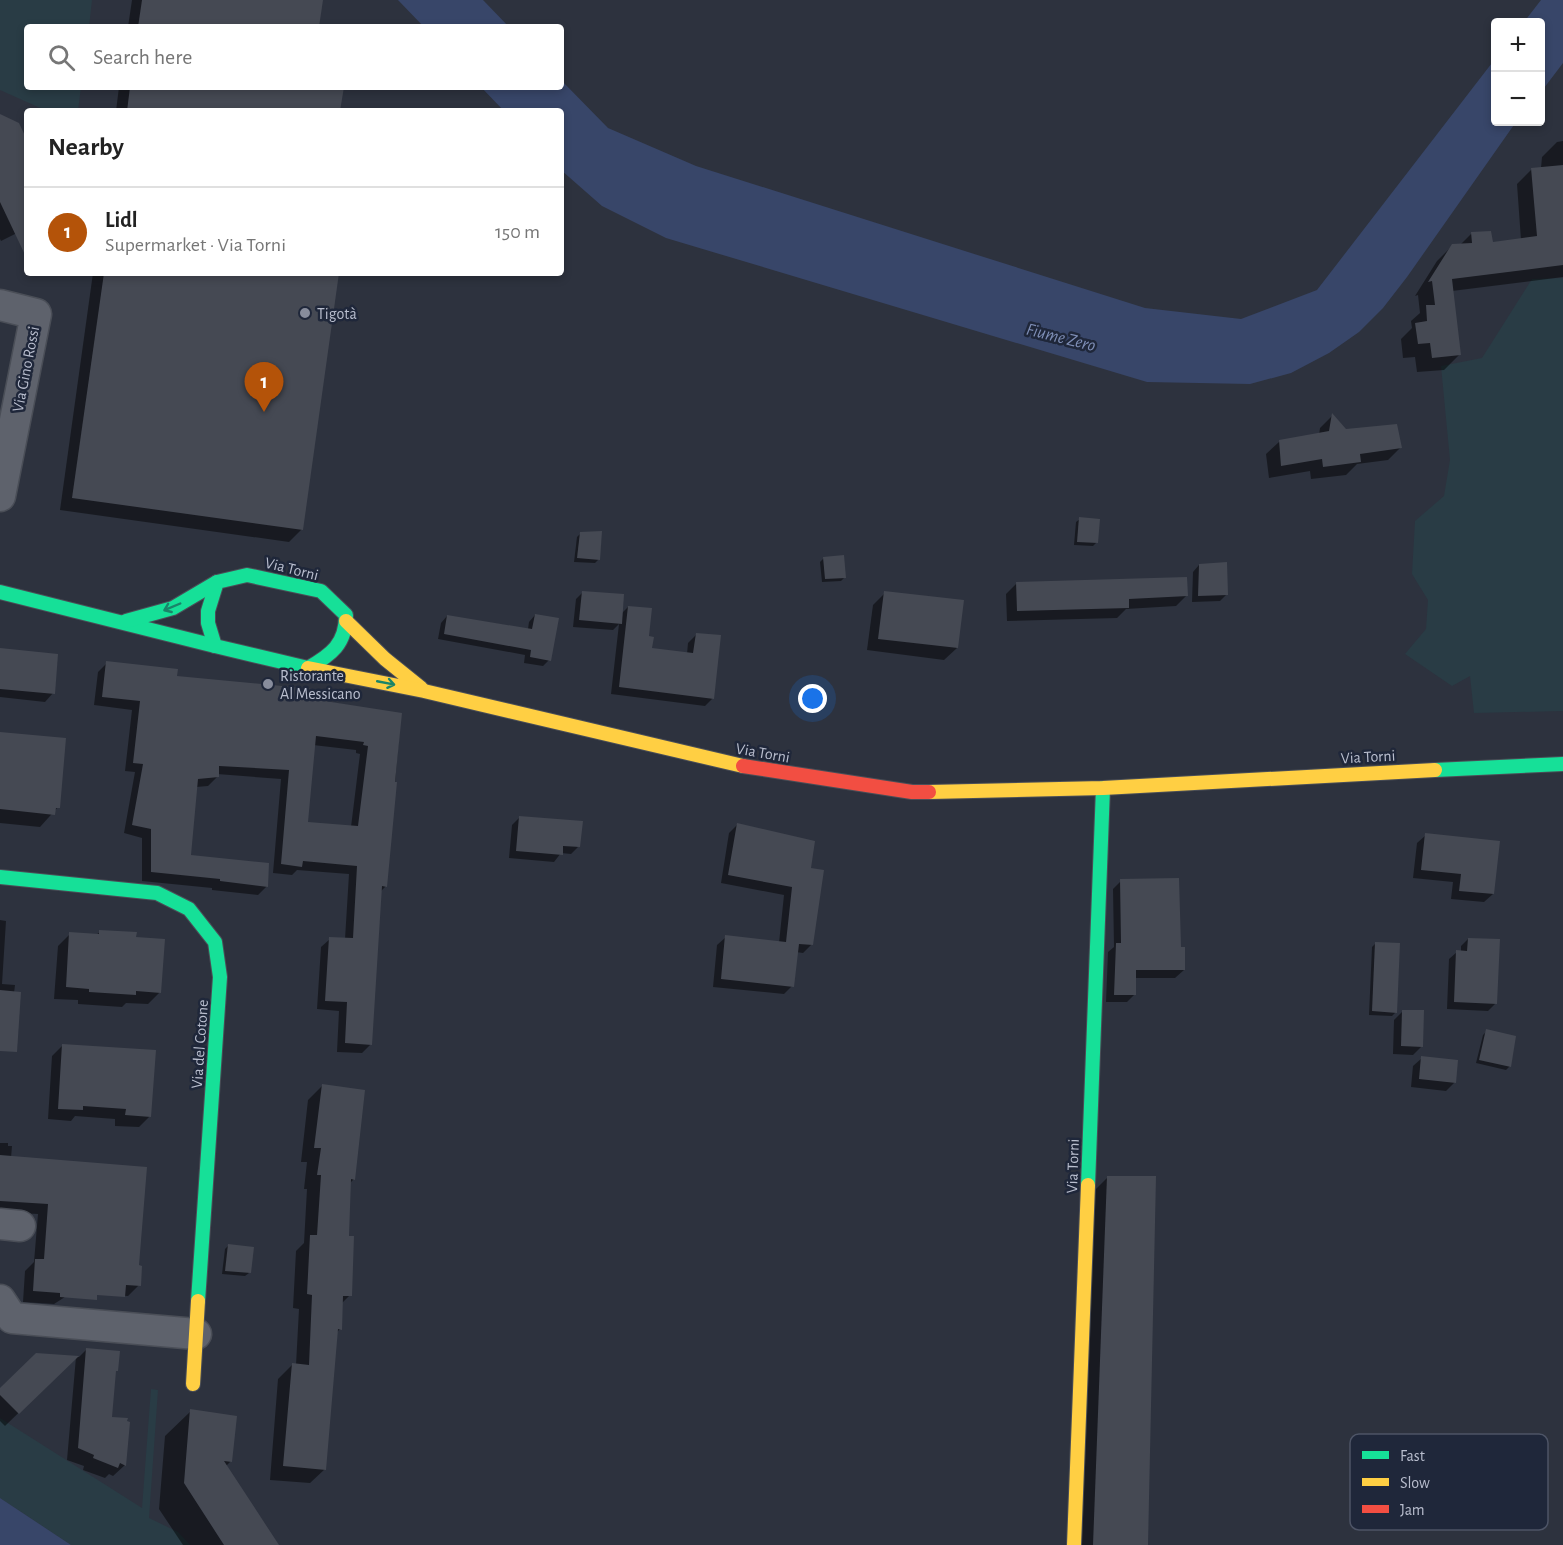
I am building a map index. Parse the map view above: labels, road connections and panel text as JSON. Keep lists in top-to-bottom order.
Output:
{
  "streets": {
    "main road": ["Via Torni", "Via del Cotone"],
    "street": ["Via Gino Rossi"]
  },
  "water": ["Fiume Zero"],
  "places": ["Tigotà", "Ristorante Al Messicano"],
  "legend": ["Fast", "Slow", "Jam"],
  "page": {
    "map_buttons": ["+", "−"],
    "search": "Search here",
    "heading": "Nearby",
    "list": [
      {
        "mark": "1",
        "name": "Lidl",
        "note": "Supermarket · Via Torni",
        "value": "150 m"
      }
    ],
    "pins": "1"
  }
}
